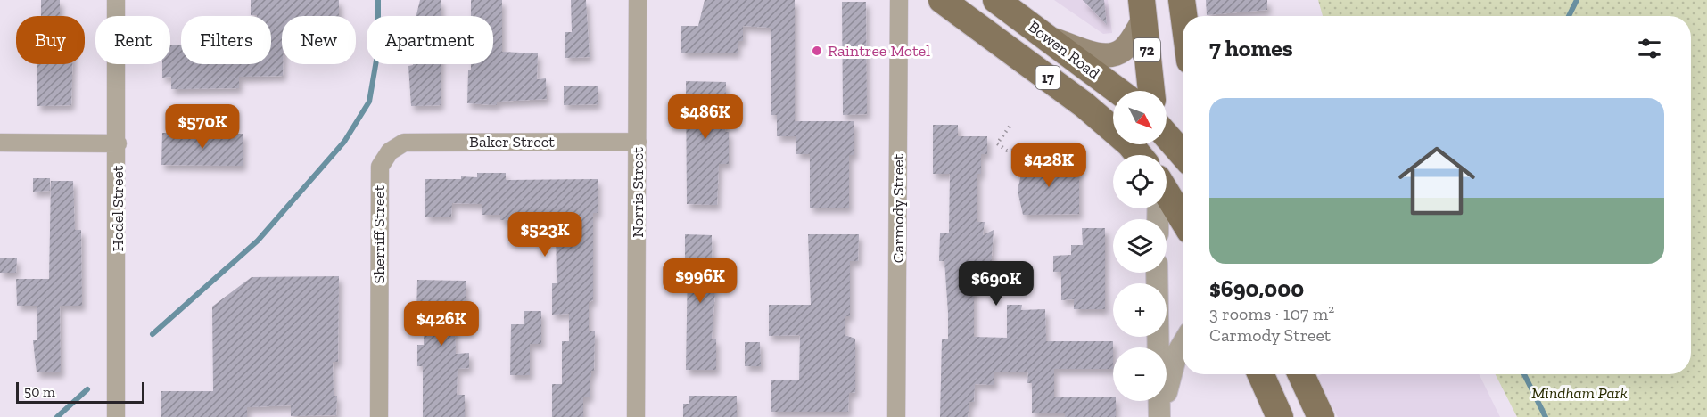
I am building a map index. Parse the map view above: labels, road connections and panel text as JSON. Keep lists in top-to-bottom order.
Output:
{
  "streets": {
    "main road": ["Bowen Road", "72", "17"],
    "street": [
      "Baker Street",
      "Norris Street",
      "Hodel Street",
      "Carmody Street",
      "Sherriff Street"
    ]
  },
  "crossings": [
    ["Baker Street", "Norris Street"],
    ["Baker Street", "Sherriff Street"]
  ],
  "parks": ["Mindham Park"],
  "places": ["Raintree Motel"],
  "scale_bar": "50 m",
  "north": "bottom right",
  "page": {
    "chip": [
      "Buy",
      "Rent",
      "Filters",
      "New",
      "Apartment"
    ],
    "heading": "7 homes",
    "list": [
      {
        "name": "$690,000",
        "note": "3 rooms · 107 m² · Carmody Street"
      }
    ],
    "map_buttons": ["+", "−"],
    "price": [
      "$486K",
      "$570K",
      "$428K",
      "$523K",
      "$996K",
      "$690K",
      "$426K"
    ],
    "scale": "50 m"
  }
}
